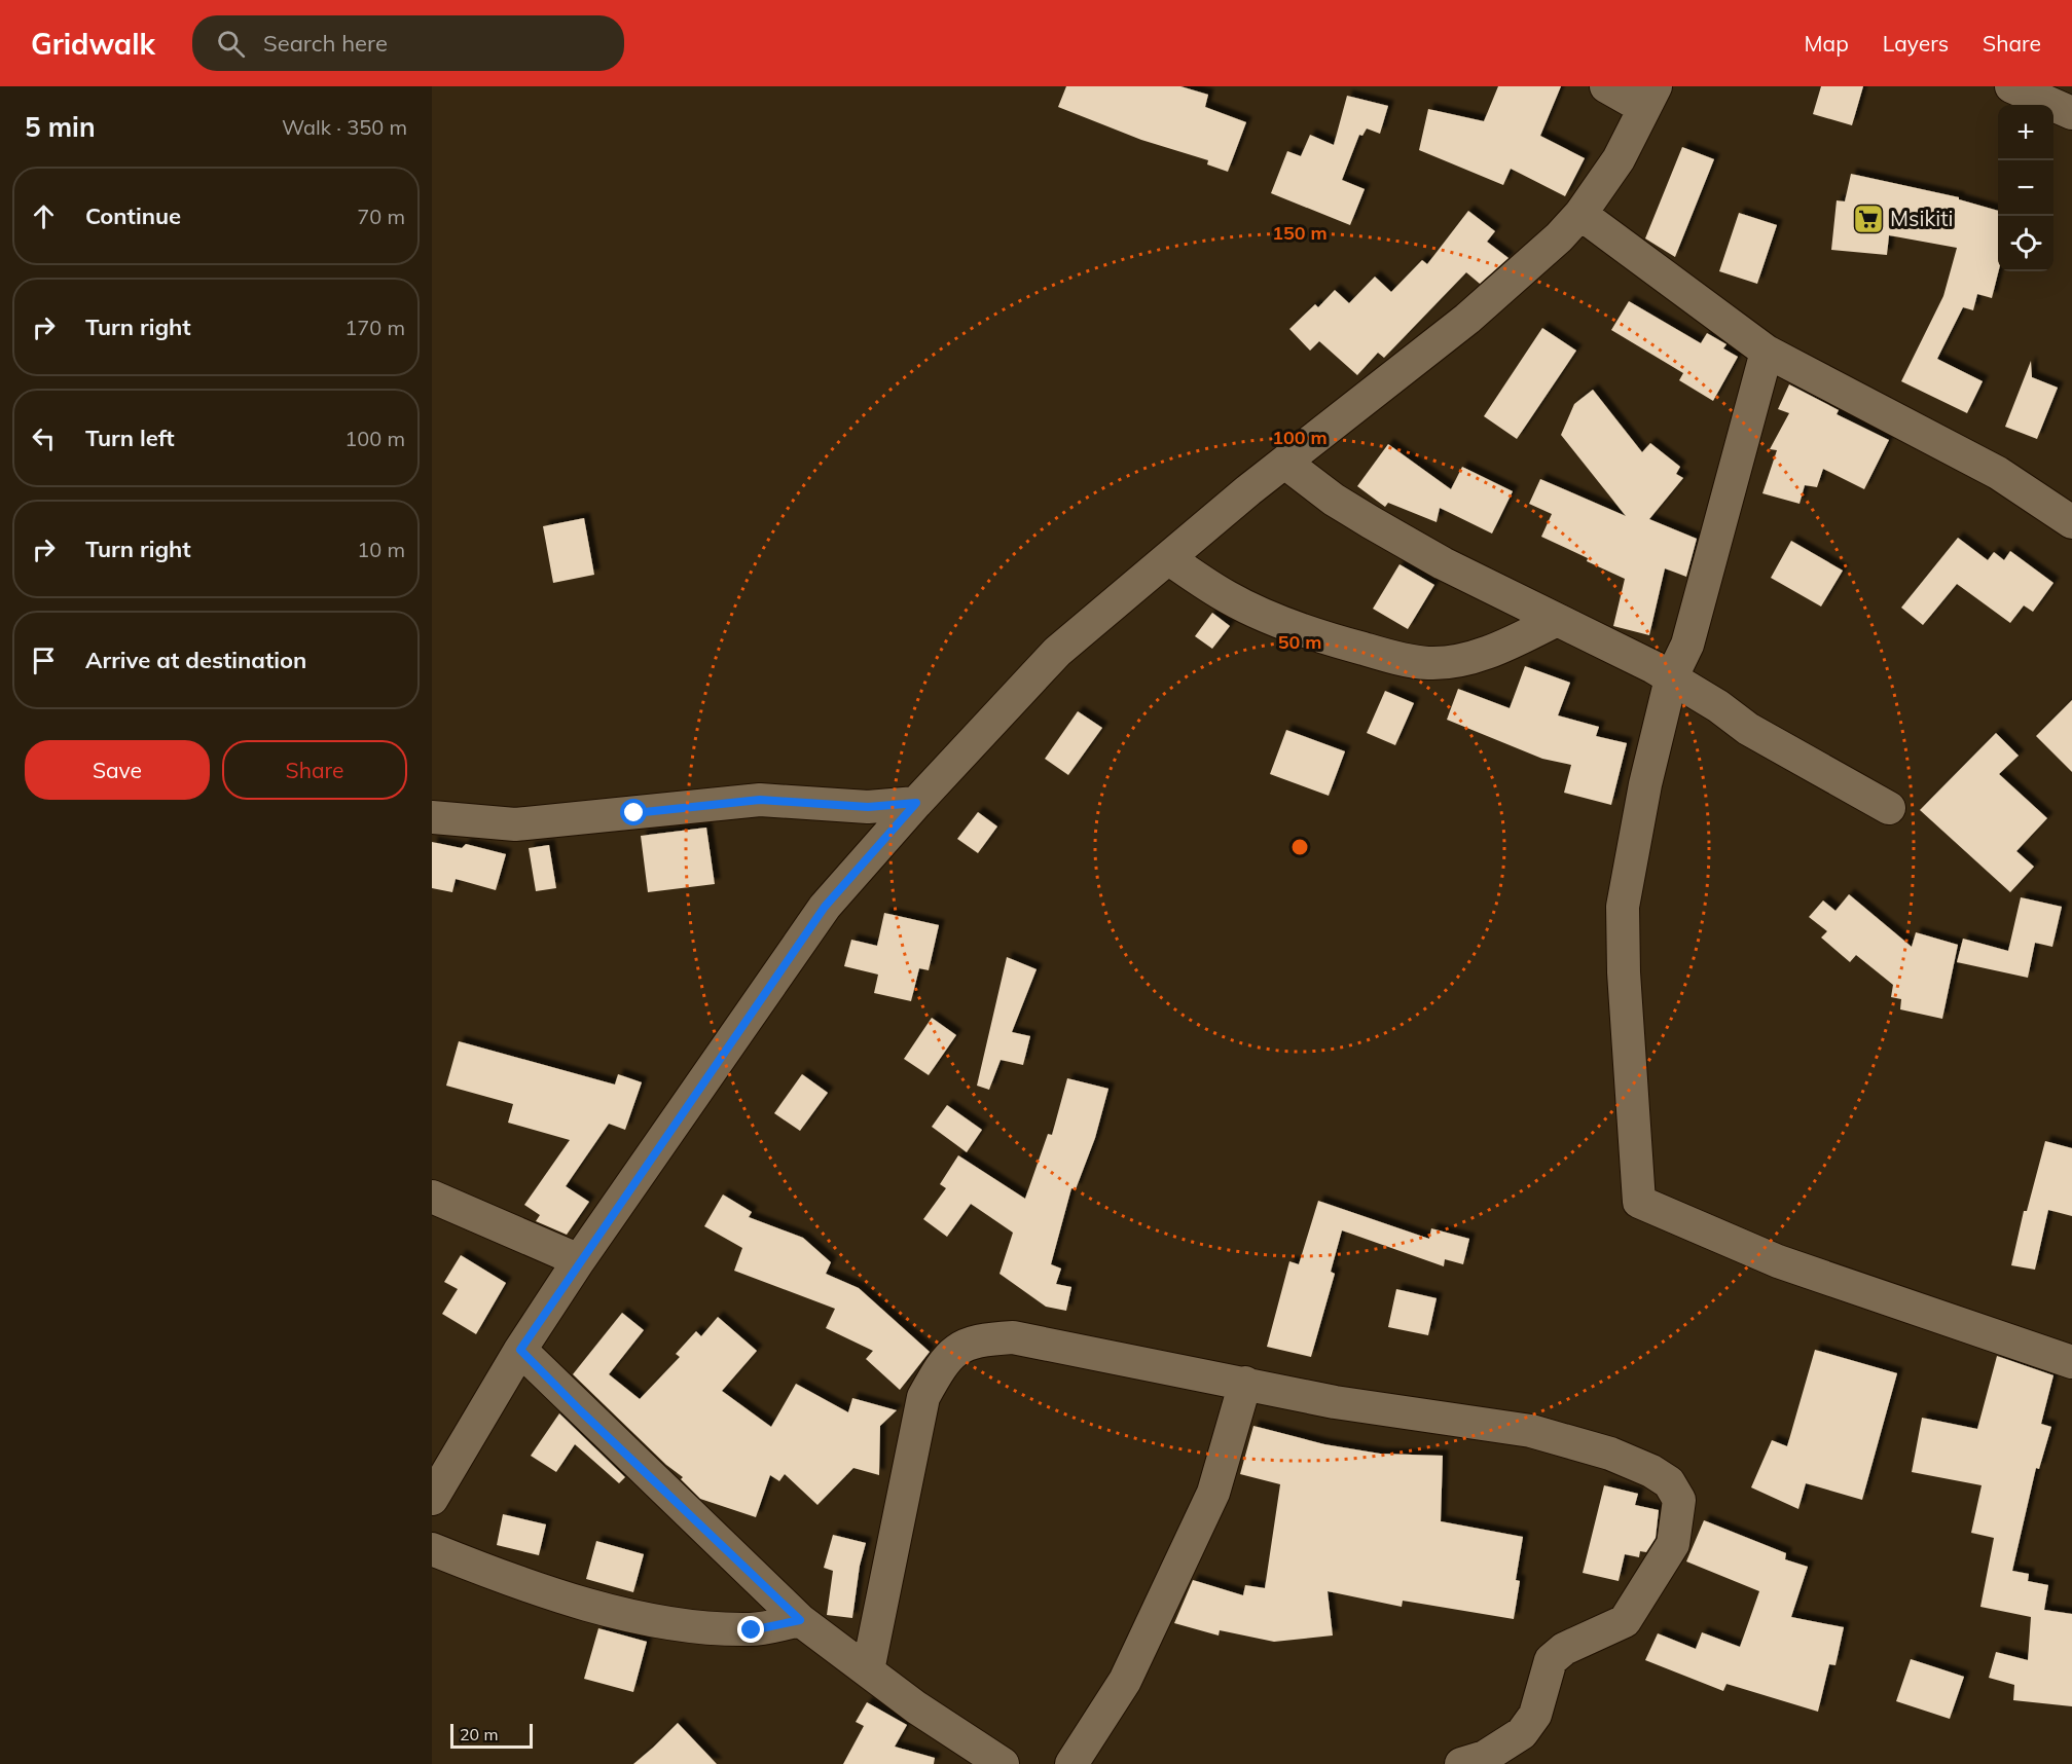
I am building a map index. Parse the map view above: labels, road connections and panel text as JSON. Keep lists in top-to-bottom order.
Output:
{
  "places": {
    "supermarket": ["Msikiti"]
  },
  "scale_bar": "20 m",
  "page": {
    "header": "Gridwalk",
    "search": "Search here",
    "nav": ["Map", "Layers", "Share"],
    "heading": ["5 min", "Walk · 350 m"],
    "map_buttons": ["+", "−"],
    "list": [
      ["Continue", "70 m"],
      ["Turn right", "170 m"],
      ["Turn left", "100 m"],
      ["Turn right", "10 m"],
      "Arrive at destination"
    ],
    "buttons": ["Save", "Share"],
    "scale": "20 m"
  },
  "rings": ["150 m", "100 m", "50 m"]
}
